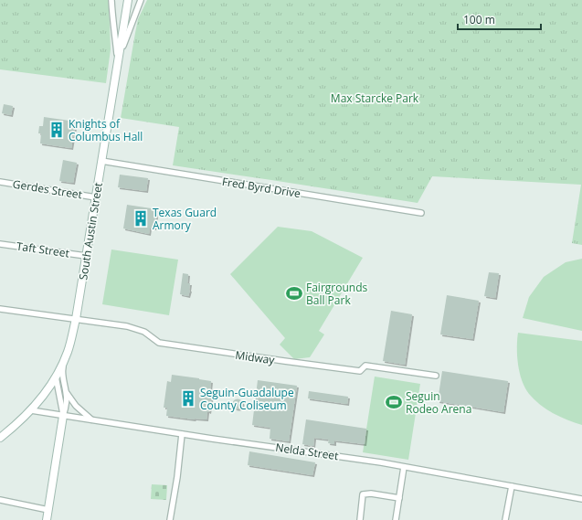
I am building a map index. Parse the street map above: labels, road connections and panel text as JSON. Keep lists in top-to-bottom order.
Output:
{
  "streets": {
    "main road": ["South Austin Street"],
    "street": [
      "Fred Byrd Drive",
      "Gerdes Street",
      "Taft Street",
      "Midway",
      "Nelda Street"
    ]
  },
  "crossings": [
    ["Fred Byrd Drive", "South Austin Street"],
    ["Gerdes Street", "South Austin Street"],
    ["South Austin Street", "Taft Street"],
    ["South Austin Street", "Midway"],
    ["South Austin Street", "Nelda Street"]
  ],
  "parks": ["Max Starcke Park"],
  "places": {
    "building": ["Knights of Columbus Hall", "Texas Guard Armory", "Seguin-Guadalupe County Coliseum"],
    "sports": ["Fairgrounds Ball Park", "Seguin Rodeo Arena"]
  },
  "scale_bar": "100 m"
}
